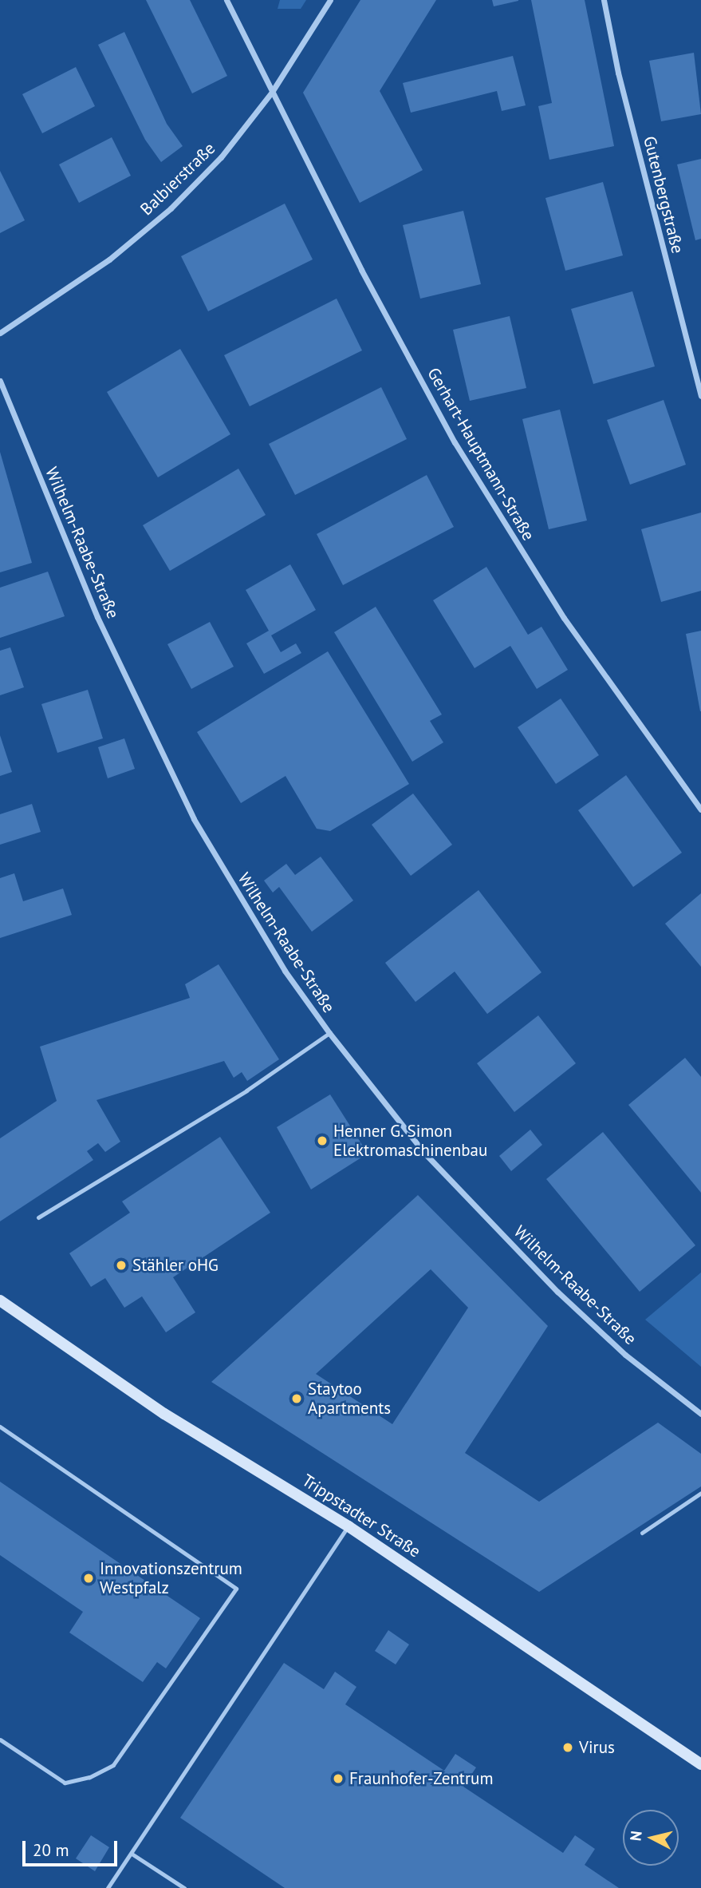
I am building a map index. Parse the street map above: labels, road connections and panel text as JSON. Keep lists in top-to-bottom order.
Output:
{
  "streets": {
    "main road": ["Trippstadter Straße"],
    "street": [
      "Balbierstraße",
      "Gutenbergstraße",
      "Gerhart-Hauptmann-Straße",
      "Wilhelm-Raabe-Straße"
    ]
  },
  "crossings": [
    ["Balbierstraße", "Gerhart-Hauptmann-Straße"]
  ],
  "places": [
    "Henner G. Simon Elektromaschinenbau",
    "Stähler oHG",
    "Staytoo Apartments",
    "Innovationszentrum Westpfalz",
    "Virus",
    "Fraunhofer-Zentrum"
  ],
  "scale_bar": "20 m",
  "north": "left"
}
